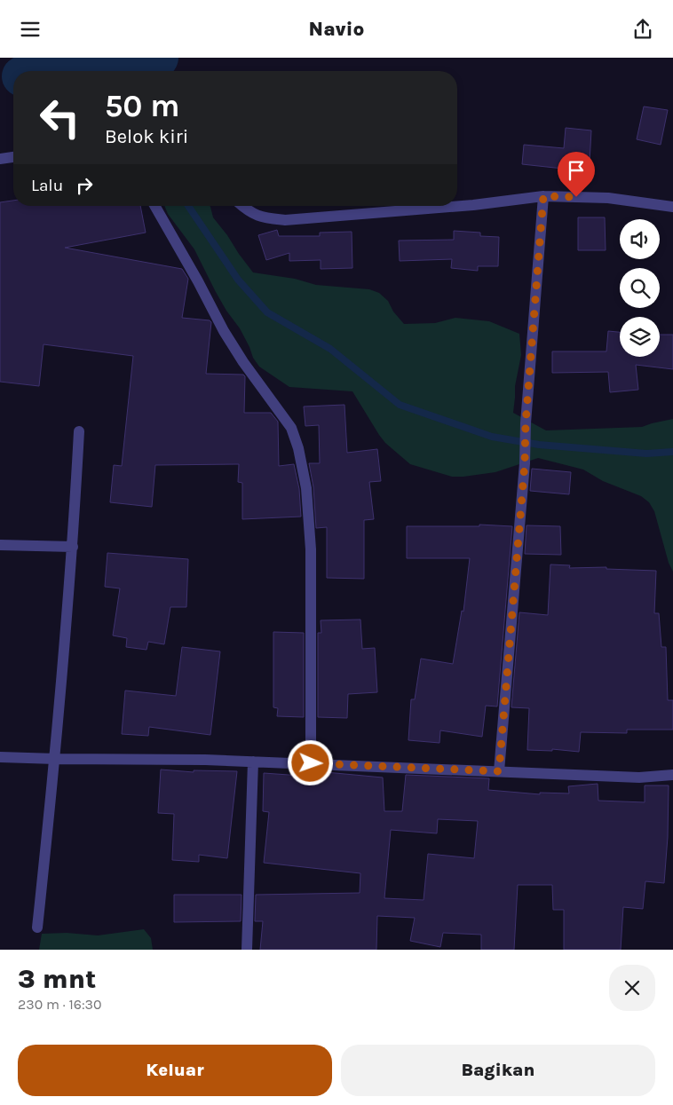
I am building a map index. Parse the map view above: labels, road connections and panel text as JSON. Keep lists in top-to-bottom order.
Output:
{
  "page": {
    "header": "Navio",
    "turn": ["50 m", "Belok kiri"],
    "then": "Lalu",
    "heading": ["3 mnt", "230 m · 16:30"],
    "buttons": ["Keluar", "Bagikan"]
  }
}
